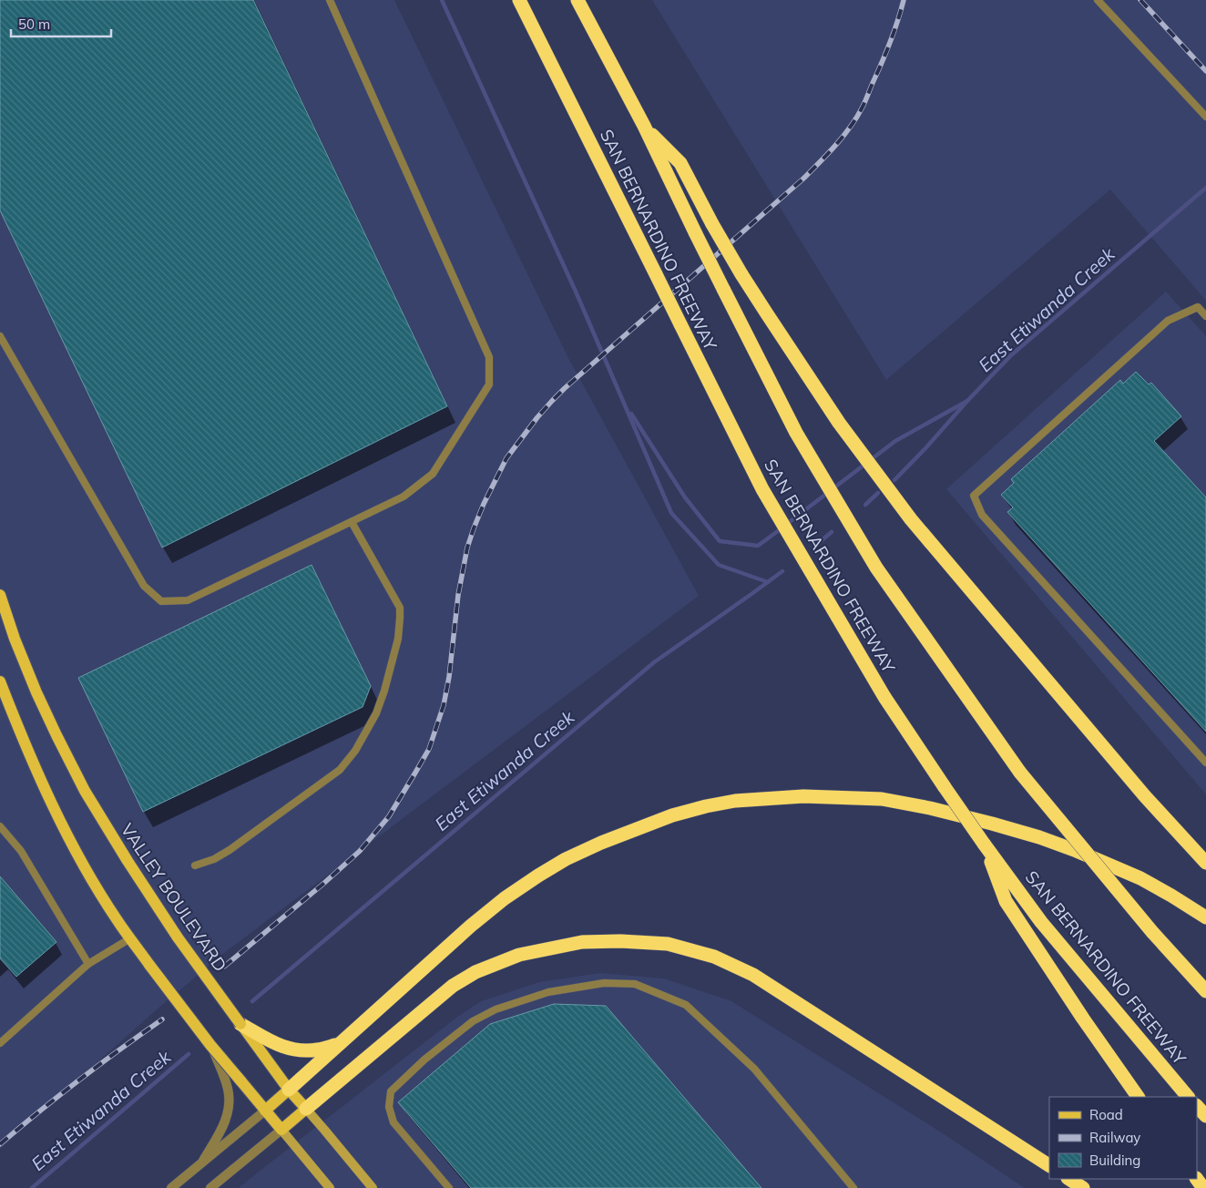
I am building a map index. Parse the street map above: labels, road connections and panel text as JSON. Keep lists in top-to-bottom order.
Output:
{
  "streets": {
    "highway": ["SAN BERNARDINO FREEWAY"],
    "main road": ["VALLEY BOULEVARD"]
  },
  "water": ["East Etiwanda Creek"],
  "legend": ["Road", "Railway", "Building"],
  "scale_bar": "50 m"
}
